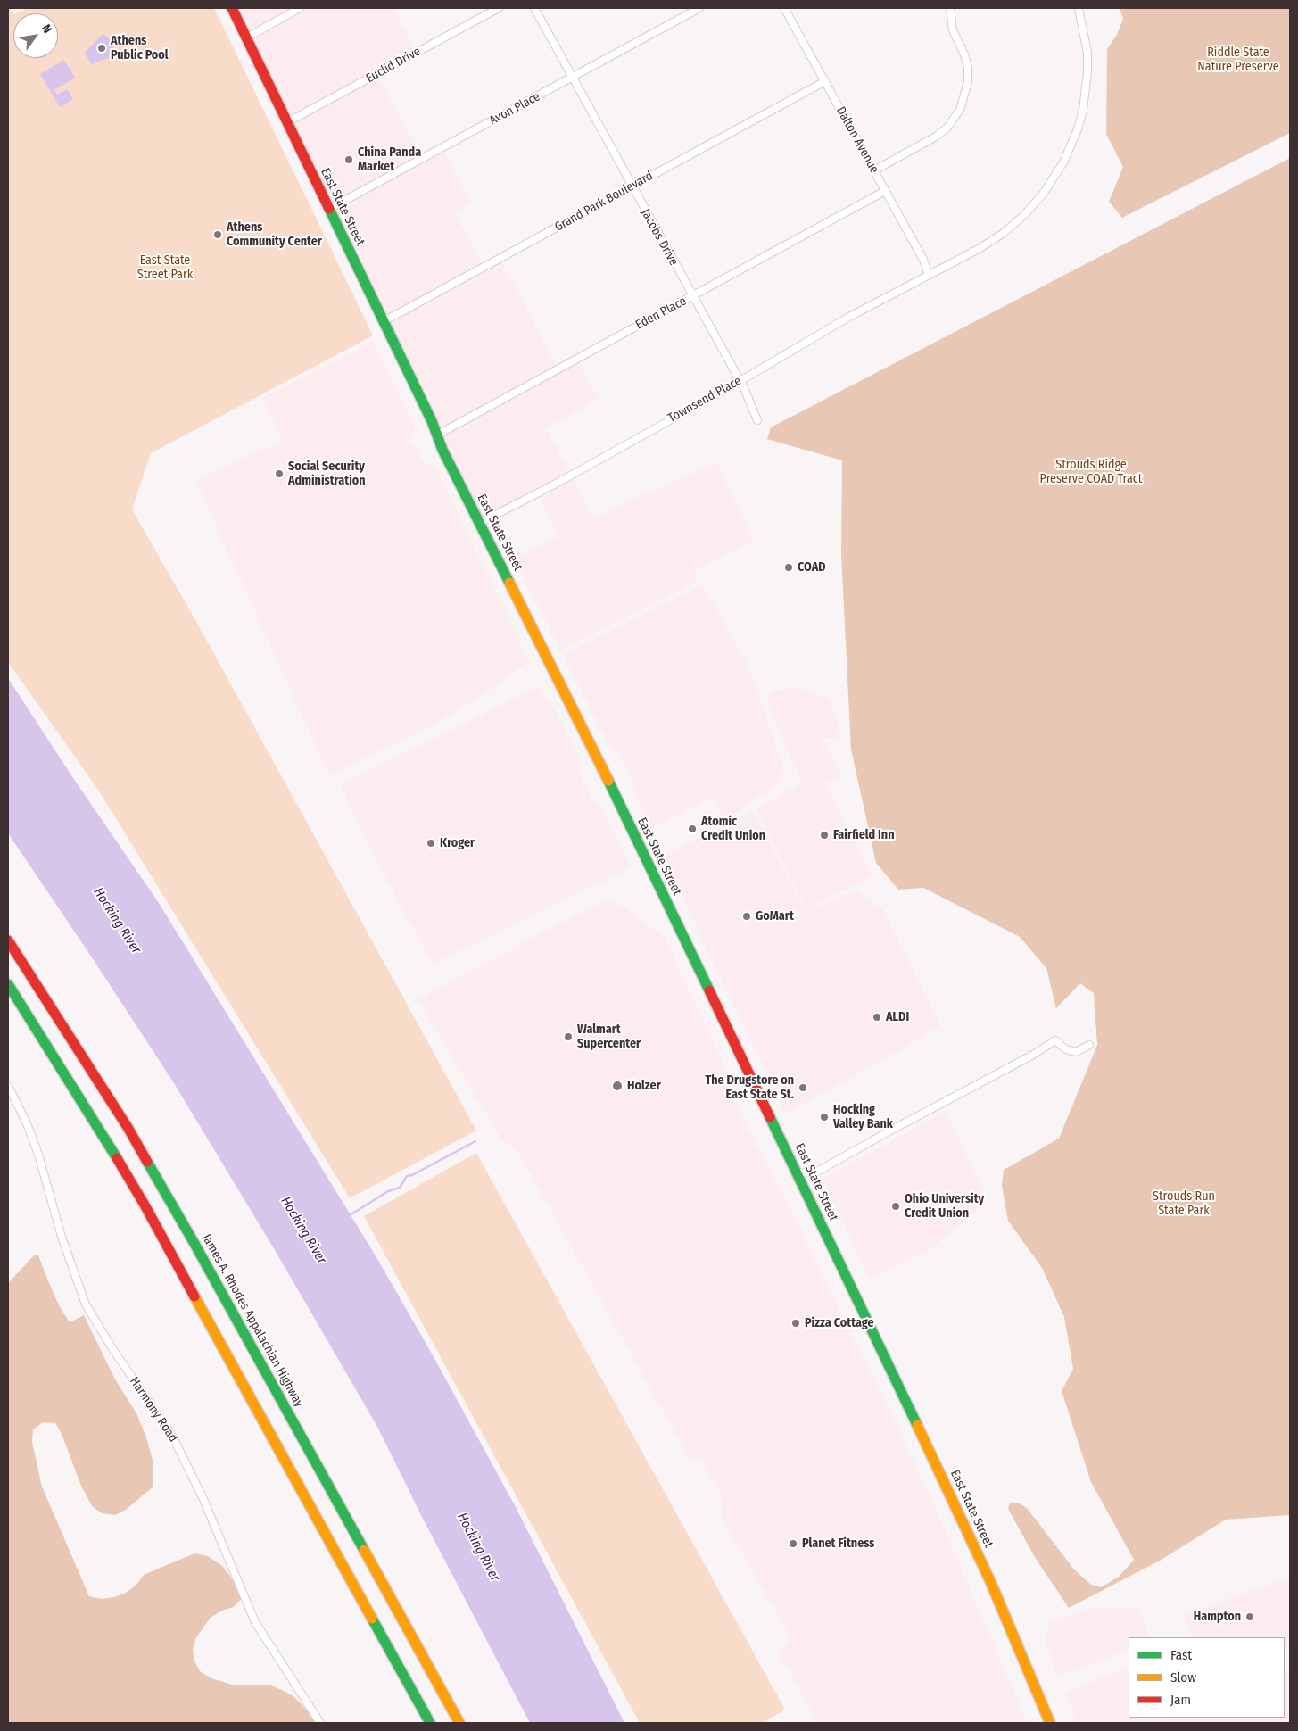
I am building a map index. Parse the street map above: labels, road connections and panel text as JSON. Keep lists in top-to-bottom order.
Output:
{
  "streets": {
    "main road": ["East State Street", "James A. Rhodes Appalachian Highway"],
    "street": [
      "Euclid Drive",
      "Avon Place",
      "Dalton Avenue",
      "Grand Park Boulevard",
      "Jacobs Drive",
      "Eden Place",
      "Townsend Place",
      "Harmony Road"
    ]
  },
  "crossings": [
    ["Euclid Drive", "East State Street"],
    ["Avon Place", "East State Street"],
    ["Avon Place", "Jacobs Drive"],
    ["Dalton Avenue", "Grand Park Boulevard"],
    ["Dalton Avenue", "Eden Place"],
    ["Dalton Avenue", "Townsend Place"],
    ["Grand Park Boulevard", "East State Street"],
    ["Grand Park Boulevard", "Jacobs Drive"],
    ["East State Street", "Eden Place"],
    ["East State Street", "Townsend Place"],
    ["Jacobs Drive", "Eden Place"],
    ["Jacobs Drive", "Townsend Place"]
  ],
  "water": ["Hocking River"],
  "parks": [
    "Riddle State Nature Preserve",
    "East State Street Park",
    "Strouds Ridge Preserve COAD Tract",
    "Strouds Run State Park"
  ],
  "places": [
    "Athens Public Pool",
    "China Panda Market",
    "Athens Community Center",
    "Social Security Administration",
    "COAD",
    "Atomic Credit Union",
    "Fairfield Inn",
    "Kroger",
    "GoMart",
    "ALDI",
    "Walmart Supercenter",
    "Holzer",
    "The Drugstore on East State St.",
    "Hocking Valley Bank",
    "Ohio University Credit Union",
    "Pizza Cottage",
    "Planet Fitness",
    "Hampton"
  ],
  "legend": ["Fast", "Slow", "Jam"],
  "north": "top right"
}
